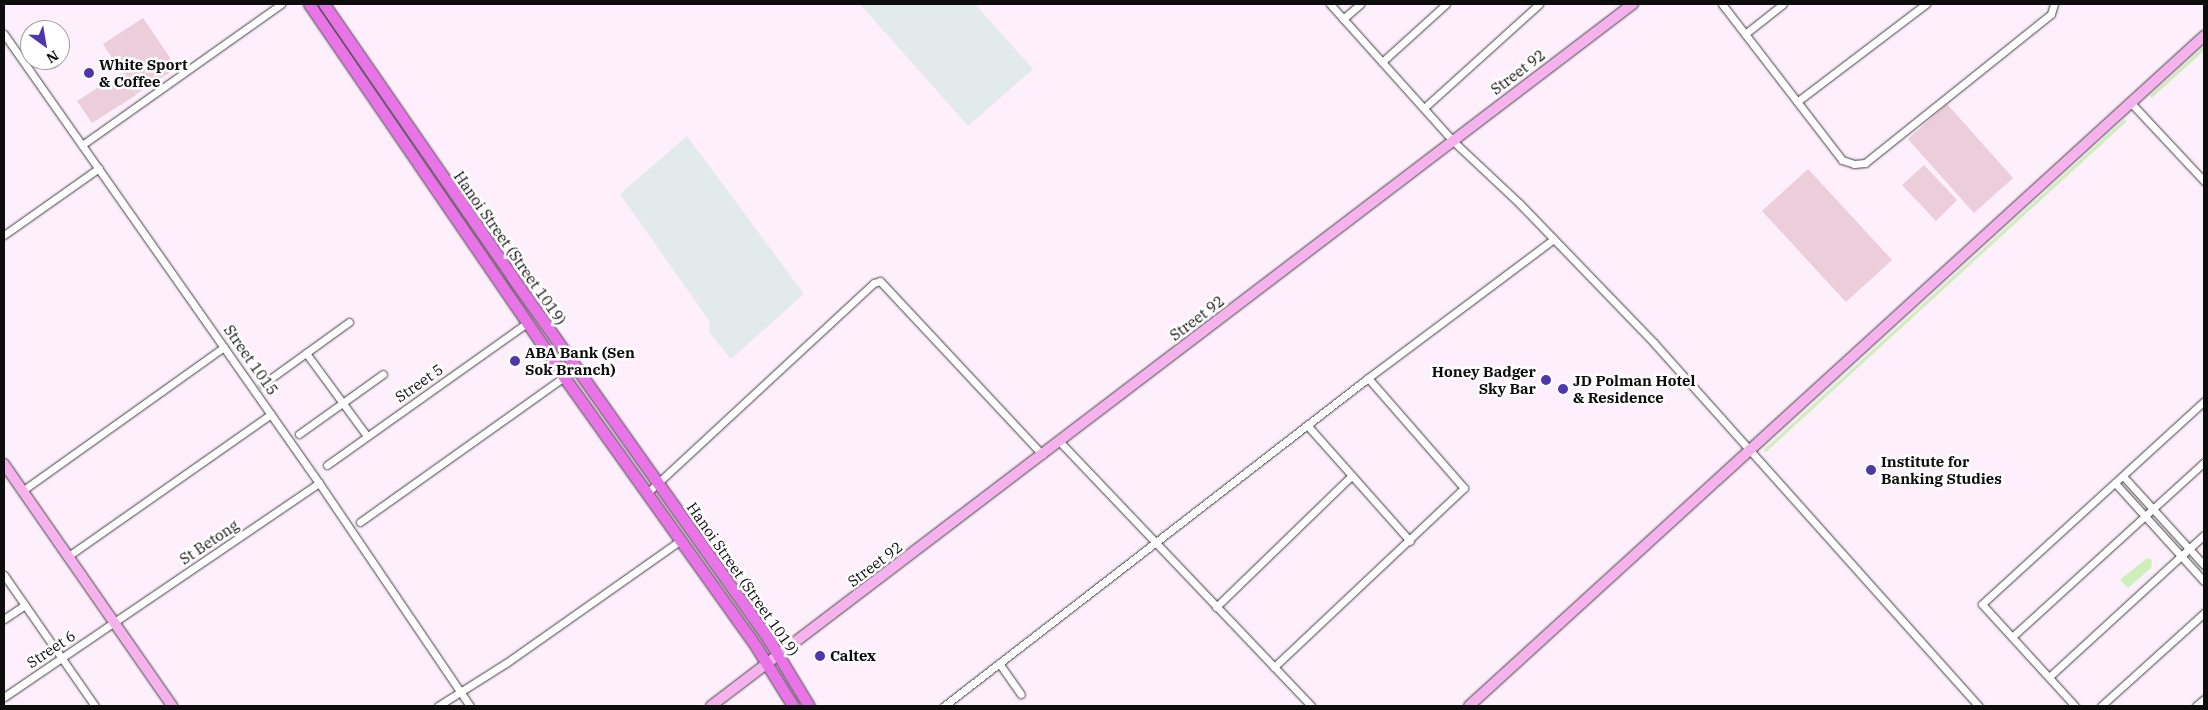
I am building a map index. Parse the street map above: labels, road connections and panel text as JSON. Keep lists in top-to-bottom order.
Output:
{
  "streets": {
    "main road": ["Hanoi Street (Street 1019)"],
    "street": [
      "Street 92",
      "Street 1015",
      "Street 5",
      "St Betong",
      "Street 6"
    ]
  },
  "crossings": [
    ["Street 92", "Hanoi Street (Street 1019)"],
    ["Hanoi Street (Street 1019)", "Street 5"],
    ["Street 1015", "St Betong"],
    ["St Betong", "Street 6"]
  ],
  "places": [
    "White Sport & Coffee",
    "ABA Bank (Sen Sok Branch)",
    "Honey Badger Sky Bar",
    "JD Polman Hotel & Residence",
    "Institute for Banking Studies",
    "Caltex"
  ],
  "north": "bottom right"
}
